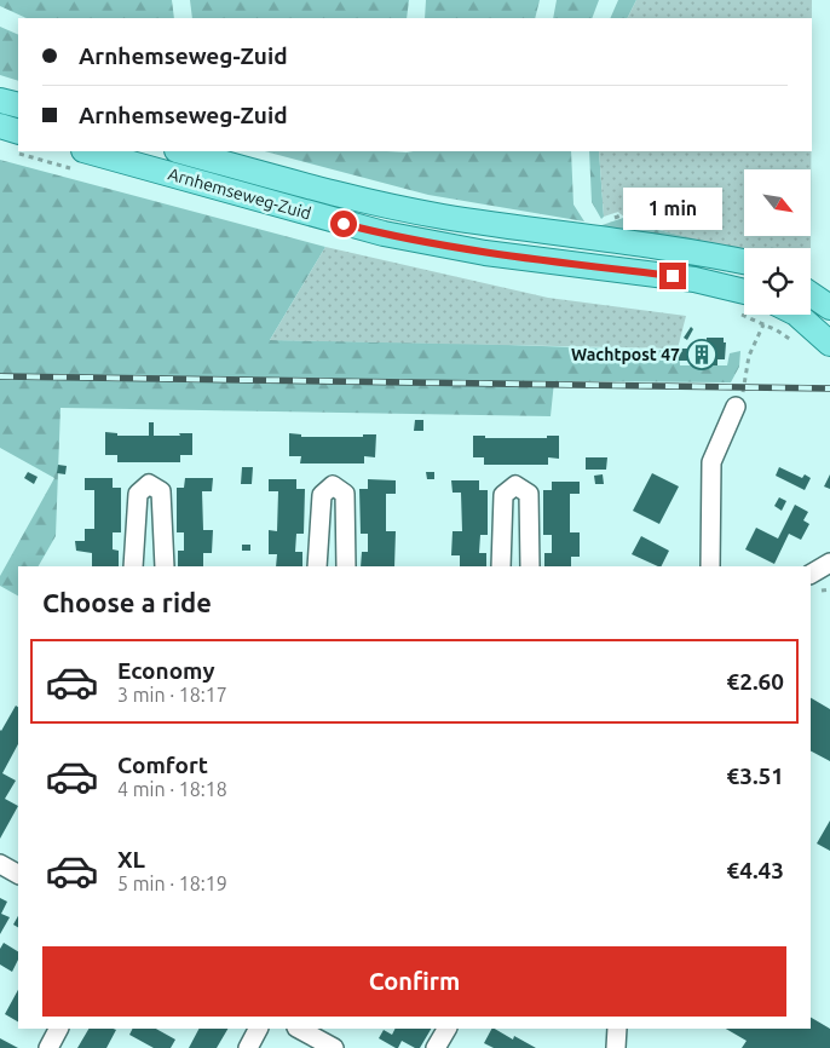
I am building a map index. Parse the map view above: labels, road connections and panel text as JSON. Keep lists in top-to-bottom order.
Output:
{
  "streets": {
    "main road": ["Arnhemseweg-Zuid"]
  },
  "places": {
    "building": ["Wachtpost 47"]
  },
  "north": "bottom right",
  "page": {
    "banner": ["Arnhemseweg-Zuid", "Arnhemseweg-Zuid"],
    "bubble": "1 min",
    "heading": "Choose a ride",
    "list": [
      {
        "name": "Economy",
        "note": "3 min · 18:17",
        "value": "€2.60"
      },
      {
        "name": "Comfort",
        "note": "4 min · 18:18",
        "value": "€3.51"
      },
      {
        "name": "XL",
        "note": "5 min · 18:19",
        "value": "€4.43"
      }
    ],
    "buttons": "Confirm"
  }
}
